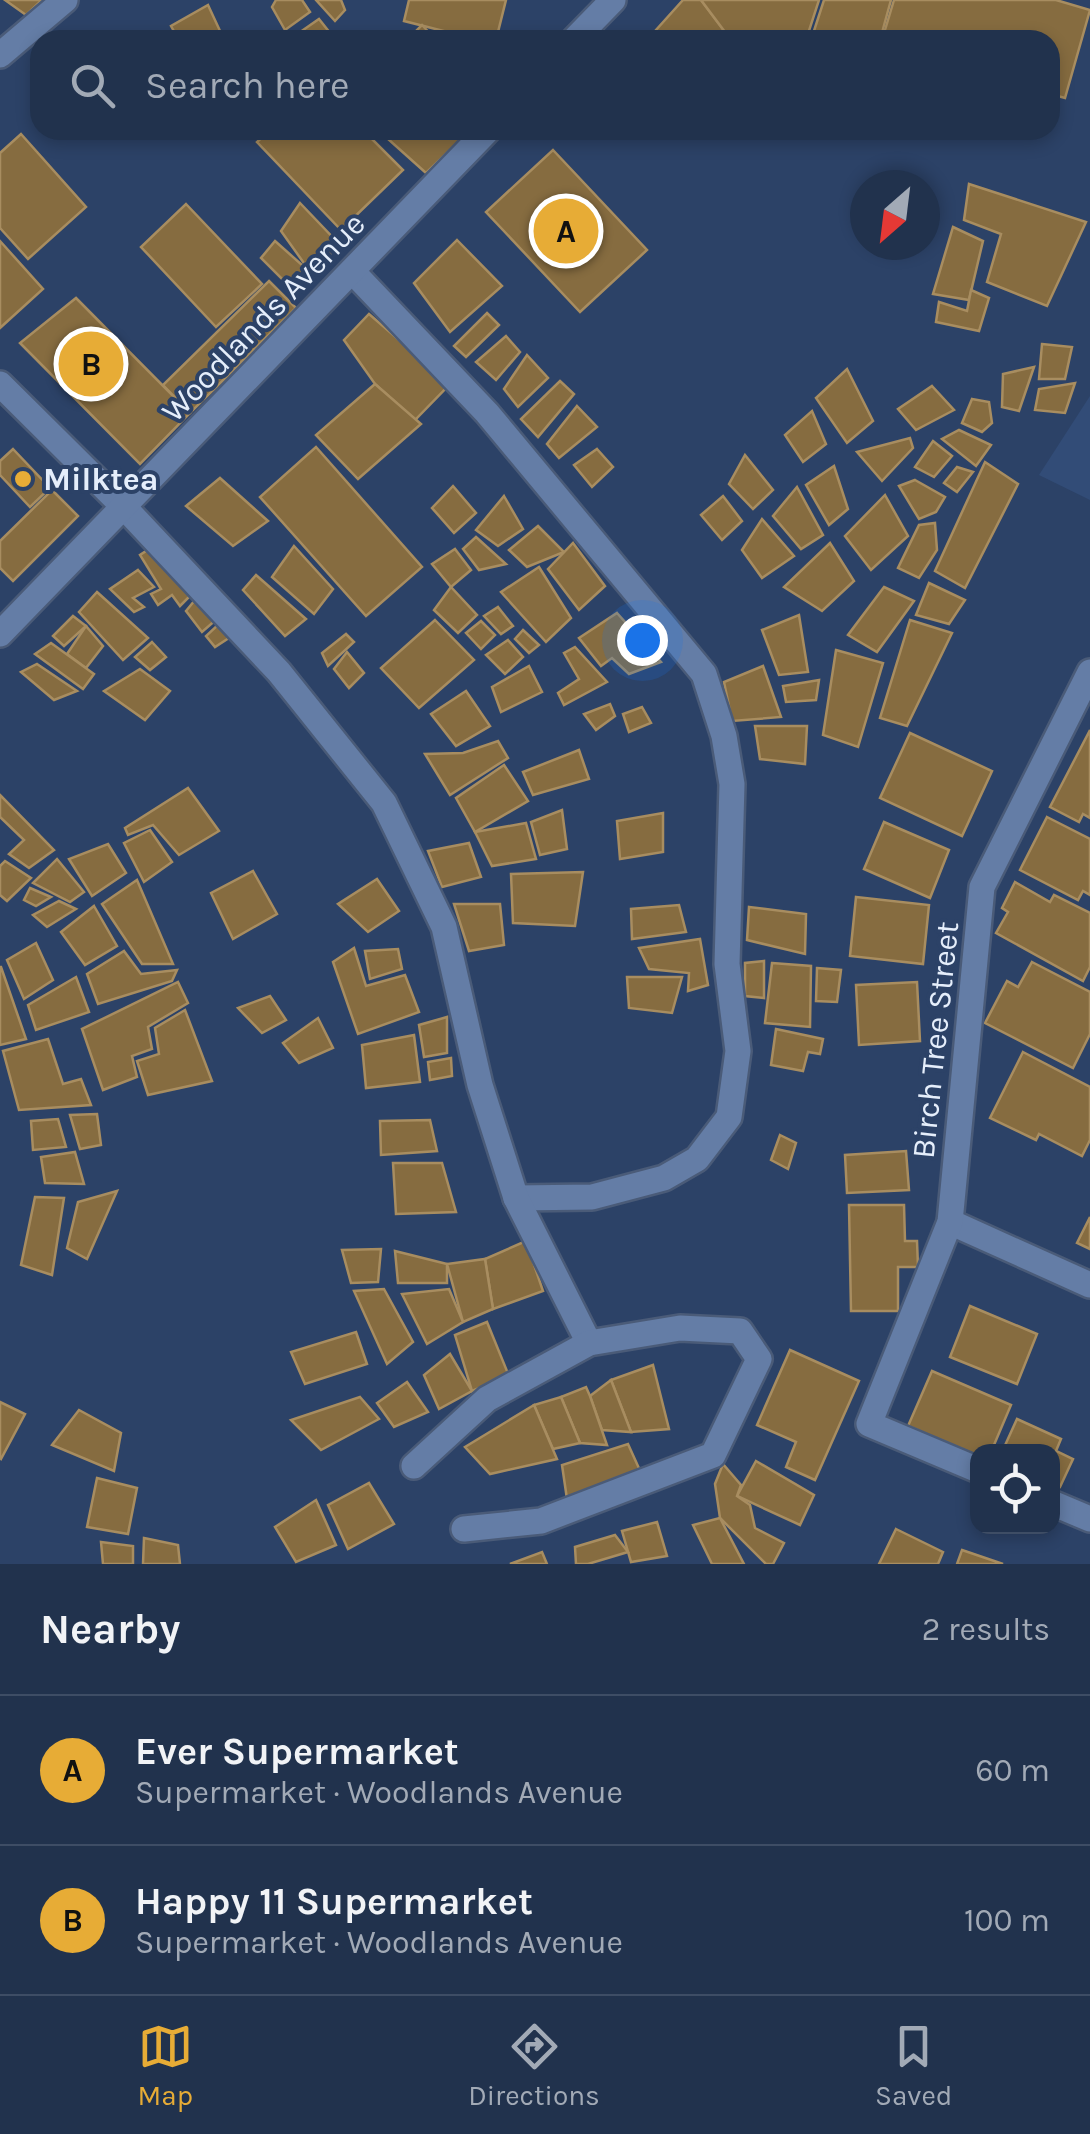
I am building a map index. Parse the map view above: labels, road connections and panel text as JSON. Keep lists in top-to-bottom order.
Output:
{
  "streets": {
    "street": ["Woodlands Avenue", "Birch Tree Street"]
  },
  "places": ["Milktea"],
  "north": "bottom left",
  "page": {
    "search": "Search here",
    "pins": ["A", "B"],
    "heading": ["Nearby", "2 results"],
    "list": [
      {
        "mark": "A",
        "name": "Ever Supermarket",
        "note": "Supermarket · Woodlands Avenue",
        "value": "60 m"
      },
      {
        "mark": "B",
        "name": "Happy 11 Supermarket",
        "note": "Supermarket · Woodlands Avenue",
        "value": "100 m"
      }
    ],
    "nav": ["Map", "Directions", "Saved"]
  }
}
